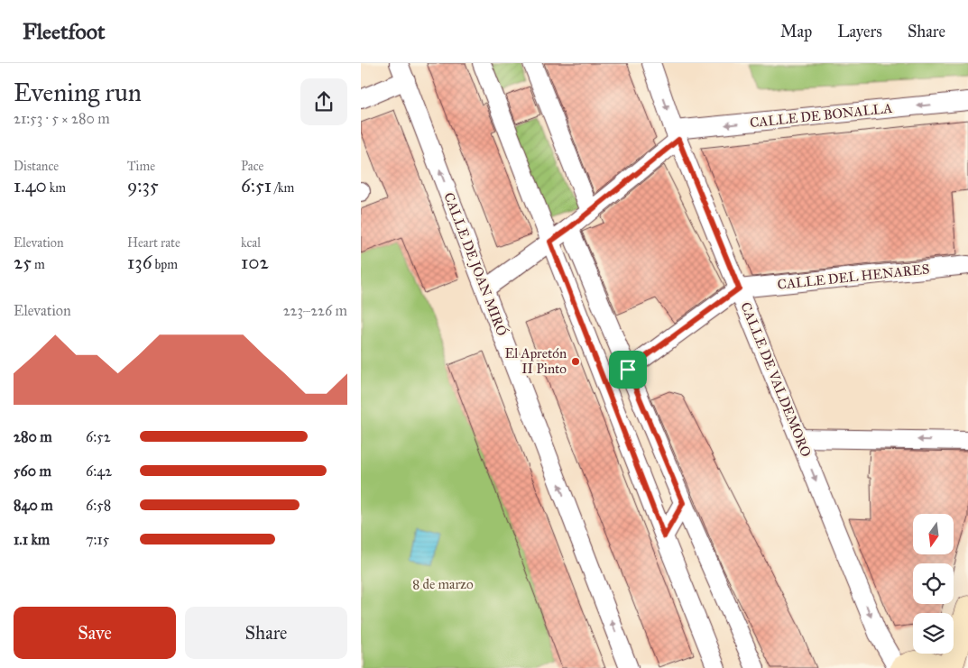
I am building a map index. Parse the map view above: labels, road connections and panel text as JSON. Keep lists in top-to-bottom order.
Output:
{
  "streets": {
    "street": [
      "CALLE DE BONALLA",
      "CALLE DE JOAN MIRÓ",
      "CALLE DEL HENARES",
      "CALLE DE VALDEMORO"
    ]
  },
  "crossings": [
    ["CALLE DE BONALLA", "CALLE DE VALDEMORO"],
    ["CALLE DEL HENARES", "CALLE DE VALDEMORO"]
  ],
  "one_way": ["CALLE DE BONALLA"],
  "parks": ["8 de marzo"],
  "places": ["El Apretón II Pinto"],
  "north": "bottom",
  "page": {
    "header": "Fleetfoot",
    "nav": ["Map", "Layers", "Share"],
    "heading": ["Evening run", "21:53 · 5 × 280 m"],
    "stats": [
      ["Distance", "1.40 km"],
      ["Time", "9:35"],
      ["Pace", "6:51 /km"],
      ["Elevation", "25 m"],
      ["Heart rate", "136 bpm"],
      ["kcal", "102"]
    ],
    "chart": ["Elevation", "223–226 m"],
    "list": [
      {
        "name": "280 m",
        "note": "6:52"
      },
      {
        "name": "560 m",
        "note": "6:42"
      },
      {
        "name": "840 m",
        "note": "6:58"
      },
      {
        "name": "1.1 km",
        "note": "7:15"
      }
    ],
    "buttons": ["Save", "Share"]
  }
}
